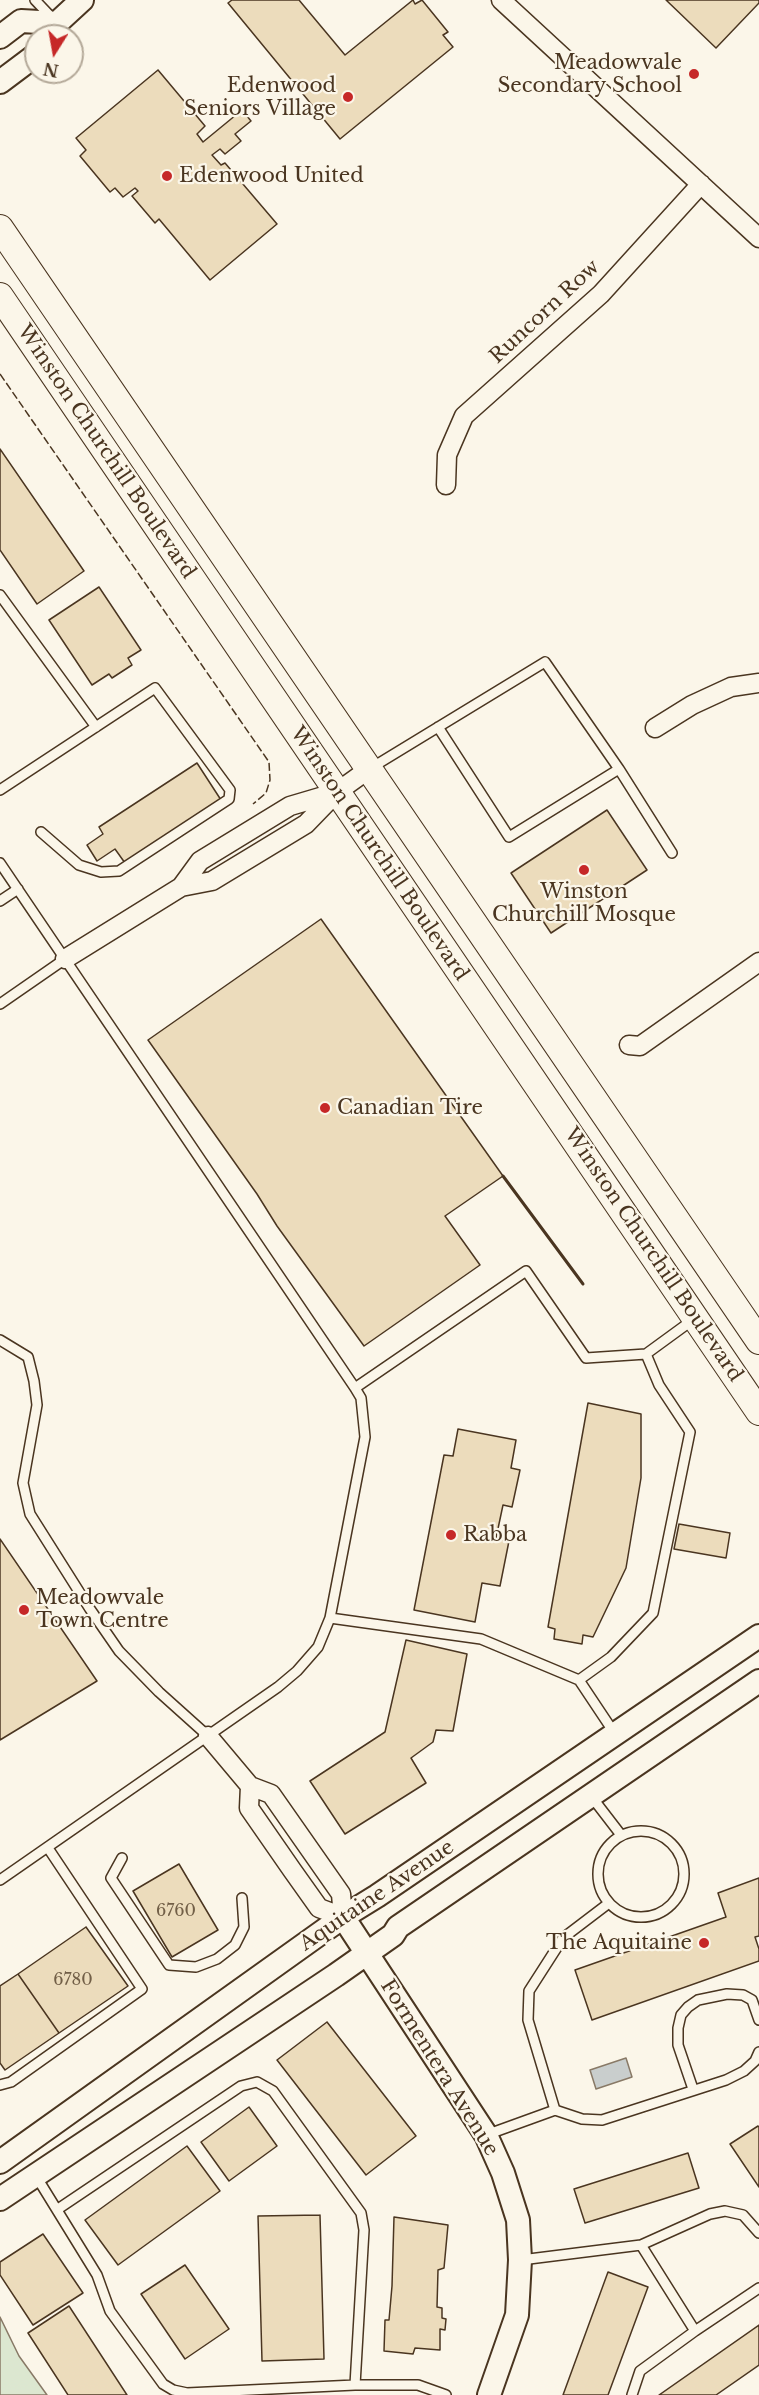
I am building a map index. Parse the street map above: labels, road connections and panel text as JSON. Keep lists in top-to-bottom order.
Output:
{
  "streets": {
    "main road": ["Winston Churchill Boulevard"],
    "street": ["Runcorn Row", "Aquitaine Avenue", "Formentera Avenue"]
  },
  "crossings": [
    ["Aquitaine Avenue", "Formentera Avenue"]
  ],
  "places": [
    "Meadowvale Secondary School",
    "Edenwood Seniors Village",
    "Edenwood United",
    "Winston Churchill Mosque",
    "Canadian Tire",
    "Rabba",
    "Meadowvale Town Centre",
    "The Aquitaine"
  ],
  "house_numbers": ["6760", "6780"],
  "north": "bottom"
}
